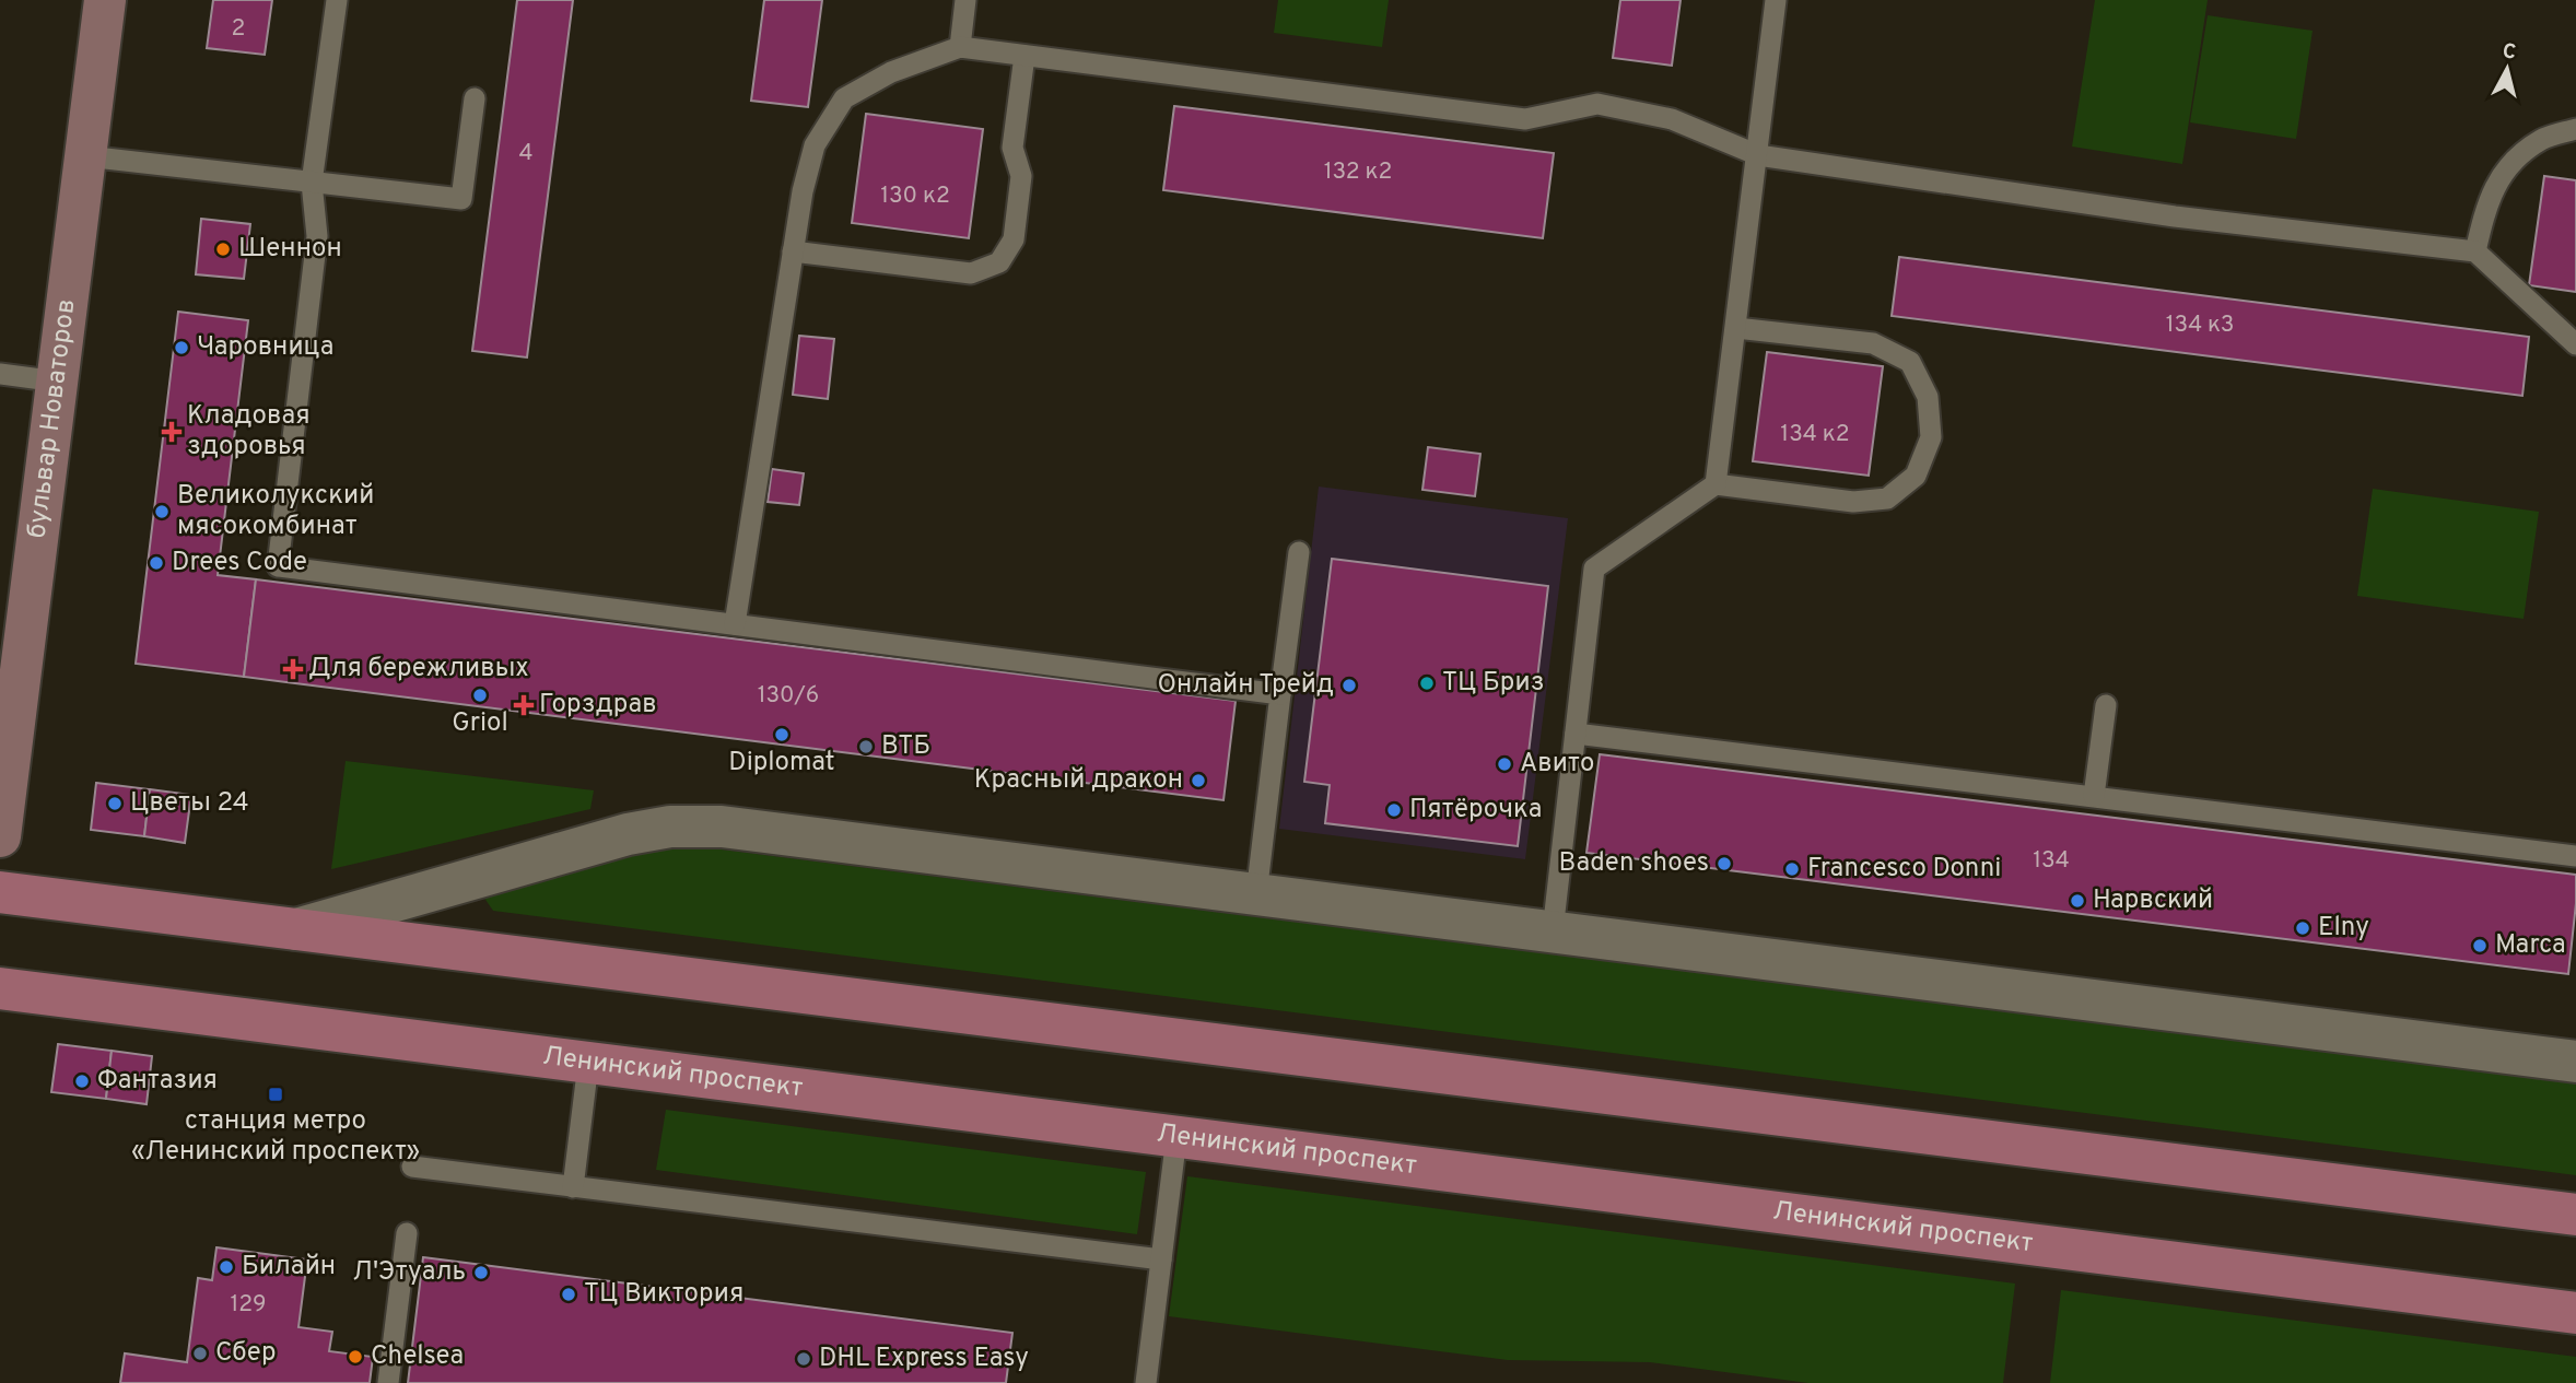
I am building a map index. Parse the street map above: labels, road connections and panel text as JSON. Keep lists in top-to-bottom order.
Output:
{
  "streets": {
    "main road": ["Ленинский проспект"],
    "street": ["бульвар Новаторов"]
  },
  "places": {
    "other": [
      "Шеннон",
      "Чаровница",
      "Великолукский мясокомбинат",
      "Drees Code",
      "ТЦ Бриз",
      "Онлайн Трейд",
      "Griol",
      "Diplomat",
      "ВТБ",
      "Авито",
      "Красный дракон",
      "Цветы 24",
      "Пятёрочка",
      "Baden shoes",
      "Francesco Donni",
      "Нарвский",
      "Elny",
      "Marca",
      "Фантазия",
      "Билайн",
      "Л'Этуаль",
      "ТЦ Виктория",
      "Сбер",
      "Chelsea",
      "DHL Express Easy"
    ],
    "health": ["Кладовая здоровья", "Для бережливых", "Горздрав"],
    "transit": ["станция метро «Ленинский проспект»"]
  },
  "house_numbers": [
    "2",
    "4",
    "132 к2",
    "130 к2",
    "134 к3",
    "134 к2",
    "130/6",
    "134",
    "129"
  ],
  "north": "top"
}
